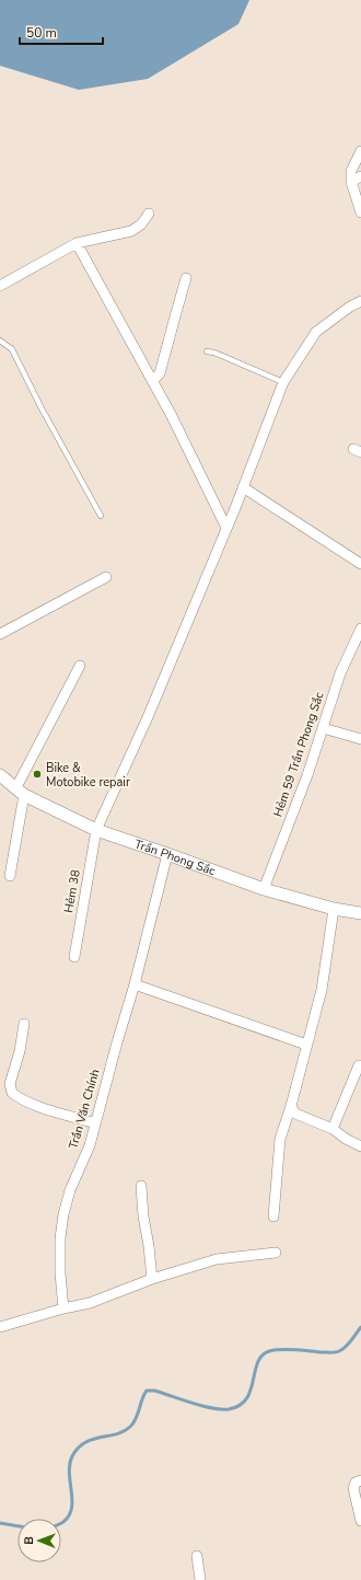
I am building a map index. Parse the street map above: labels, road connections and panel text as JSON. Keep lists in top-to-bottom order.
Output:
{
  "streets": {
    "street": [
      "Hẻm 59 Trần Phong Sắc",
      "Trần Phong Sắc",
      "Hẻm 38",
      "Trần Văn Chính"
    ]
  },
  "crossings": [
    ["Hẻm 59 Trần Phong Sắc", "Trần Phong Sắc"],
    ["Trần Phong Sắc", "Hẻm 38"],
    ["Trần Phong Sắc", "Trần Văn Chính"]
  ],
  "places": ["Bike & Motobike repair"],
  "scale_bar": "50 m",
  "north": "left"
}
